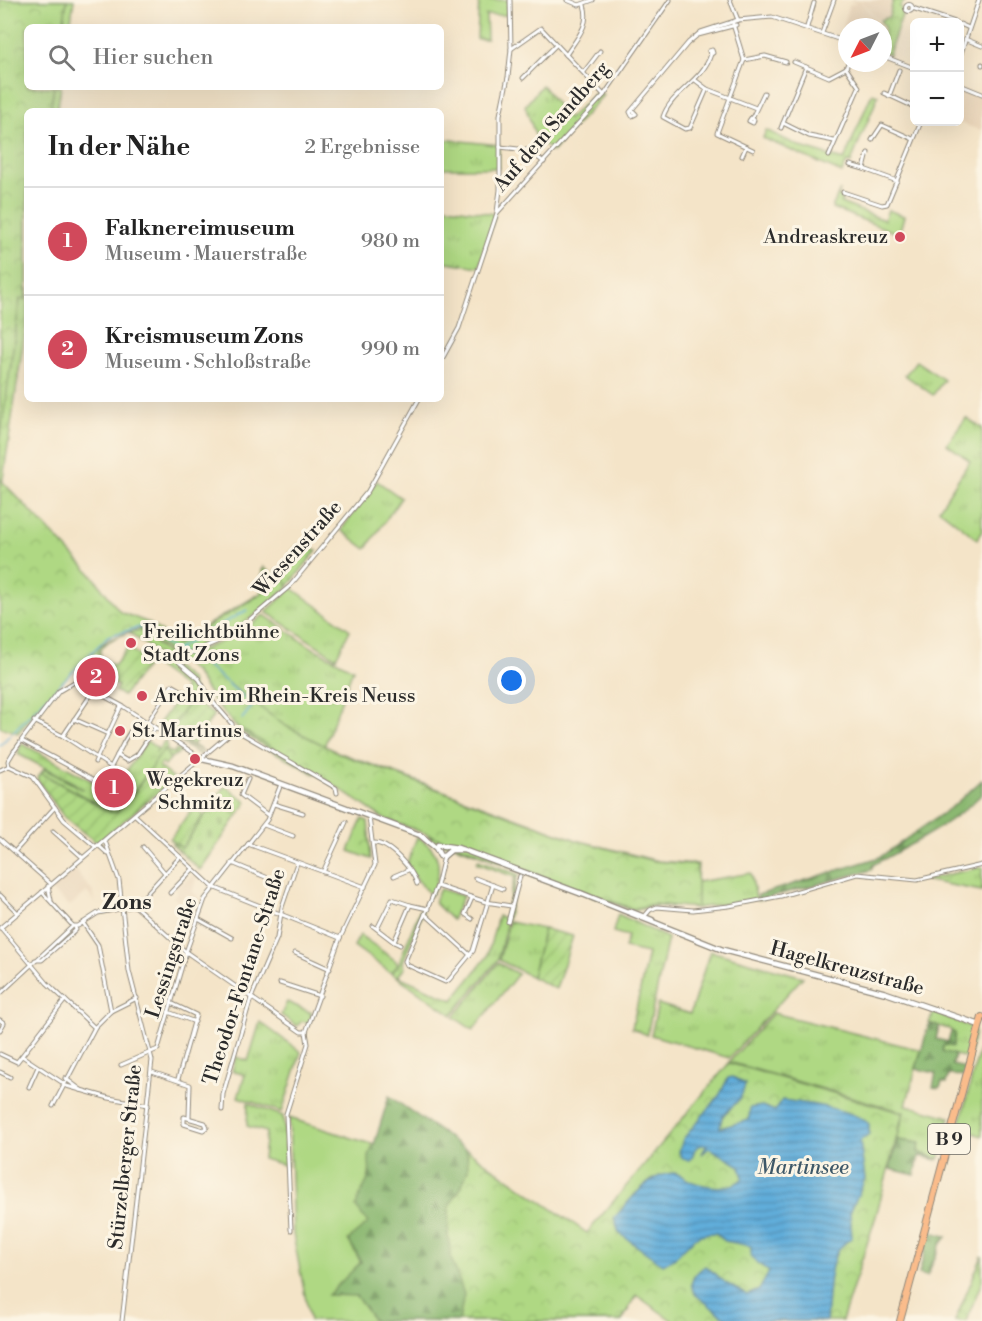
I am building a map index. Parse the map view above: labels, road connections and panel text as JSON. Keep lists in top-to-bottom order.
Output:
{
  "streets": {
    "main road": ["B 9"],
    "street": [
      "Auf dem Sandberg",
      "Wiesenstraße",
      "Lessingstraße",
      "Hagelkreuzstraße",
      "Theodor-Fontane-Straße",
      "Stürzelberger Straße"
    ]
  },
  "crossings": [
    ["Lessingstraße", "Stürzelberger Straße"],
    ["Hagelkreuzstraße", "B 9"]
  ],
  "districts": ["Zons"],
  "water": ["Martinsee"],
  "places": [
    "Andreaskreuz",
    "Freilichtbühne Stadt Zons",
    "Archiv im Rhein-Kreis Neuss",
    "St. Martinus",
    "Wegekreuz Schmitz"
  ],
  "north": "bottom left",
  "page": {
    "map_buttons": ["+", "−"],
    "search": "Hier suchen",
    "heading": ["In der Nähe", "2 Ergebnisse"],
    "list": [
      {
        "mark": "1",
        "name": "Falknereimuseum",
        "note": "Museum · Mauerstraße",
        "value": "980 m"
      },
      {
        "mark": "2",
        "name": "Kreismuseum Zons",
        "note": "Museum · Schloßstraße",
        "value": "990 m"
      }
    ],
    "pins": ["2", "1"]
  }
}
